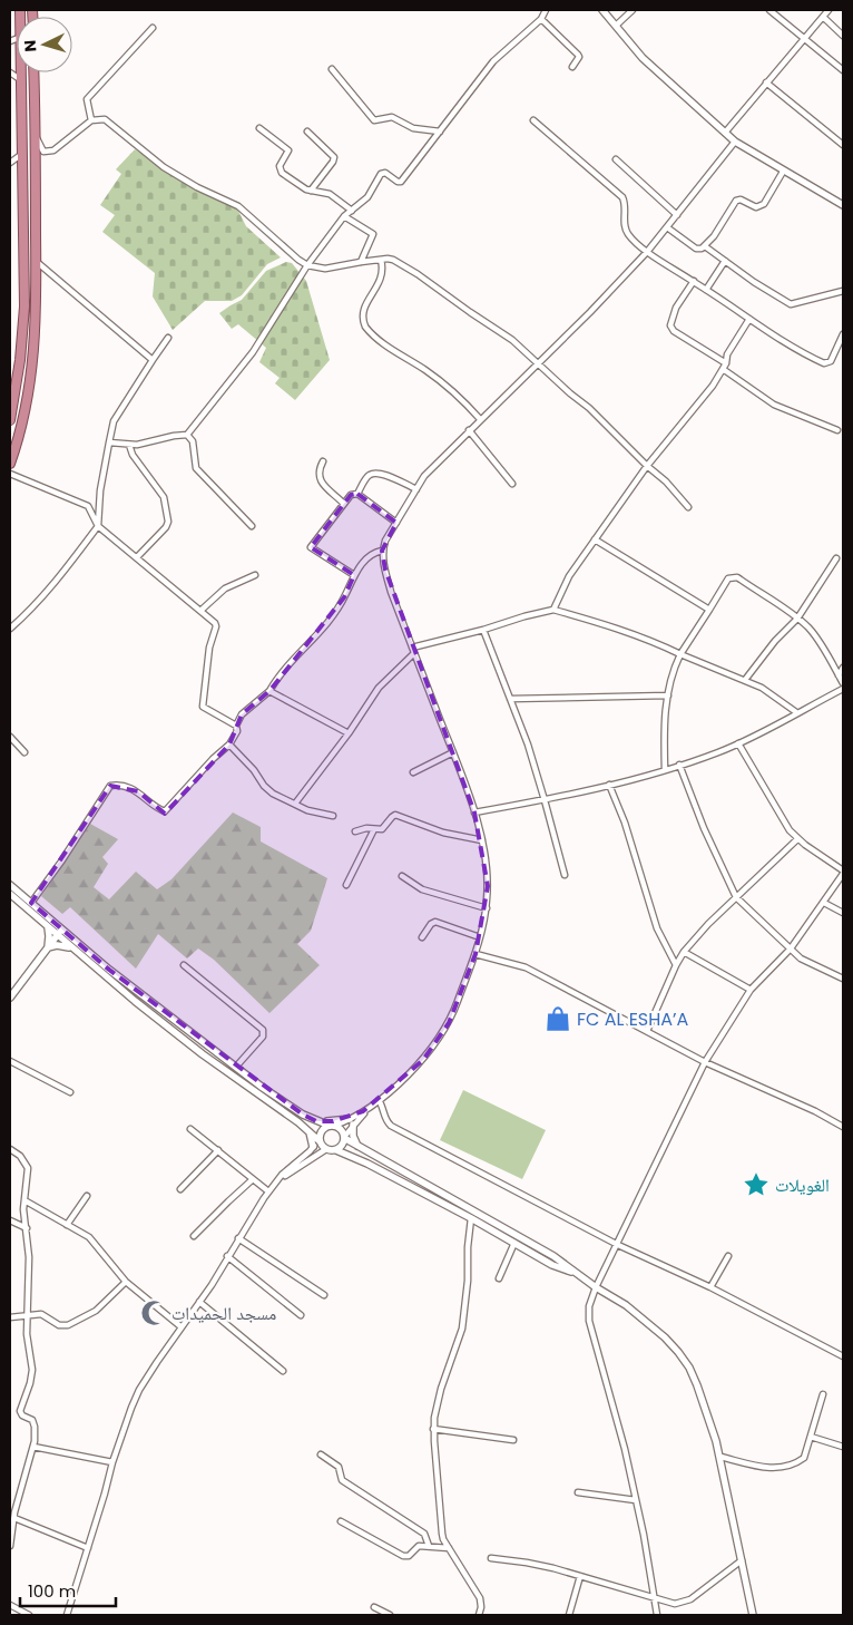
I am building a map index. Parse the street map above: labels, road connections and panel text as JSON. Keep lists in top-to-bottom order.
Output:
{
  "places": {
    "shop": ["FC AL ESHA’A"],
    "place": ["الغويلات"],
    "mosque": ["مسجد الحميدات"]
  },
  "scale_bar": "100 m",
  "north": "left"
}
